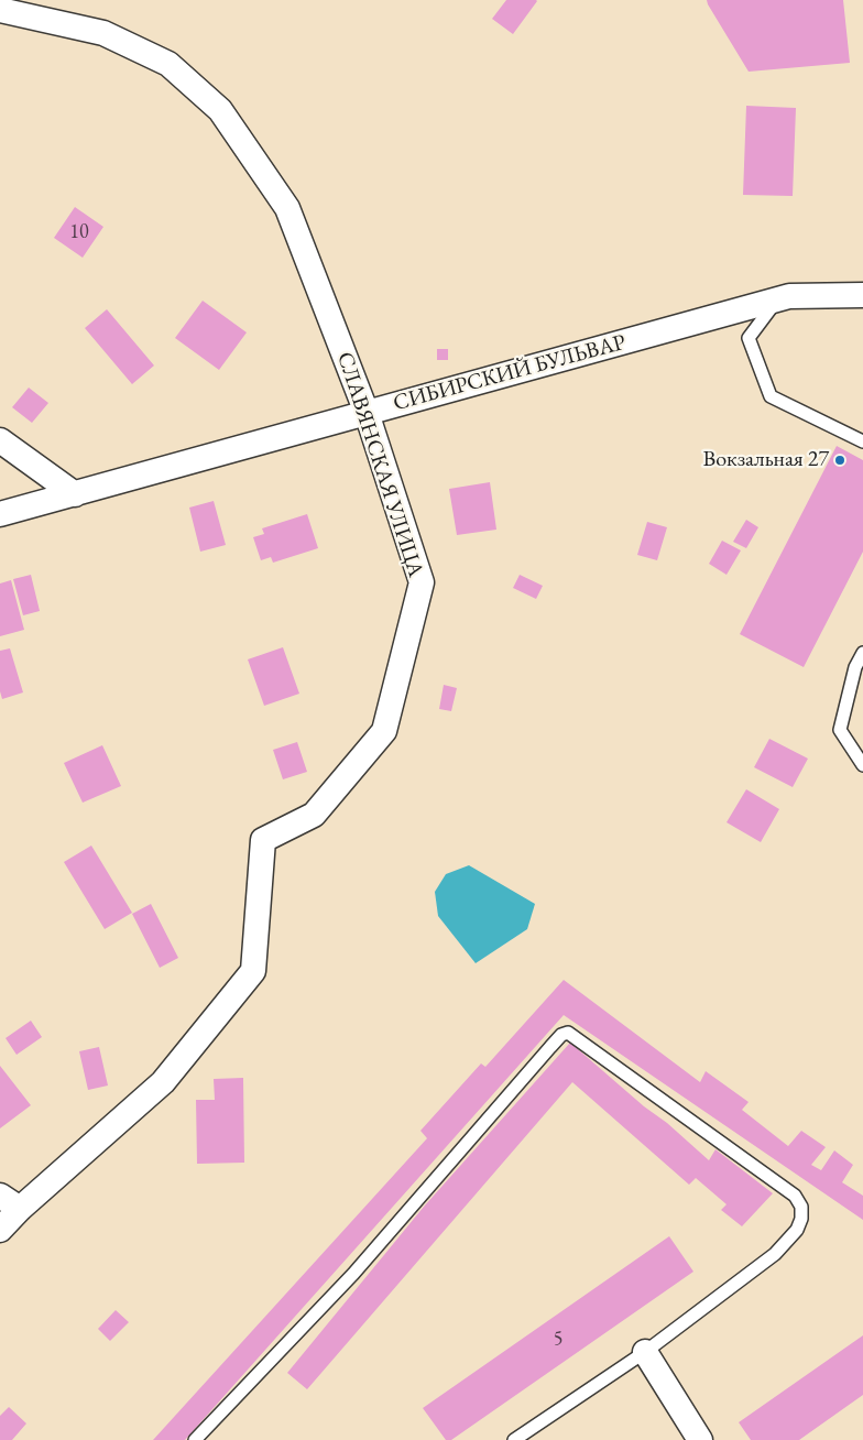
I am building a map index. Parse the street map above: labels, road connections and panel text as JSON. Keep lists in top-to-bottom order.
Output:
{
  "streets": {
    "street": ["СИБИРСКИЙ БУЛЬВАР", "СЛАВЯНСКАЯ УЛИЦА"]
  },
  "crossings": [
    ["СИБИРСКИЙ БУЛЬВАР", "СЛАВЯНСКАЯ УЛИЦА"]
  ],
  "places": ["Вокзальная 27"],
  "house_numbers": ["10", "5"]
}
